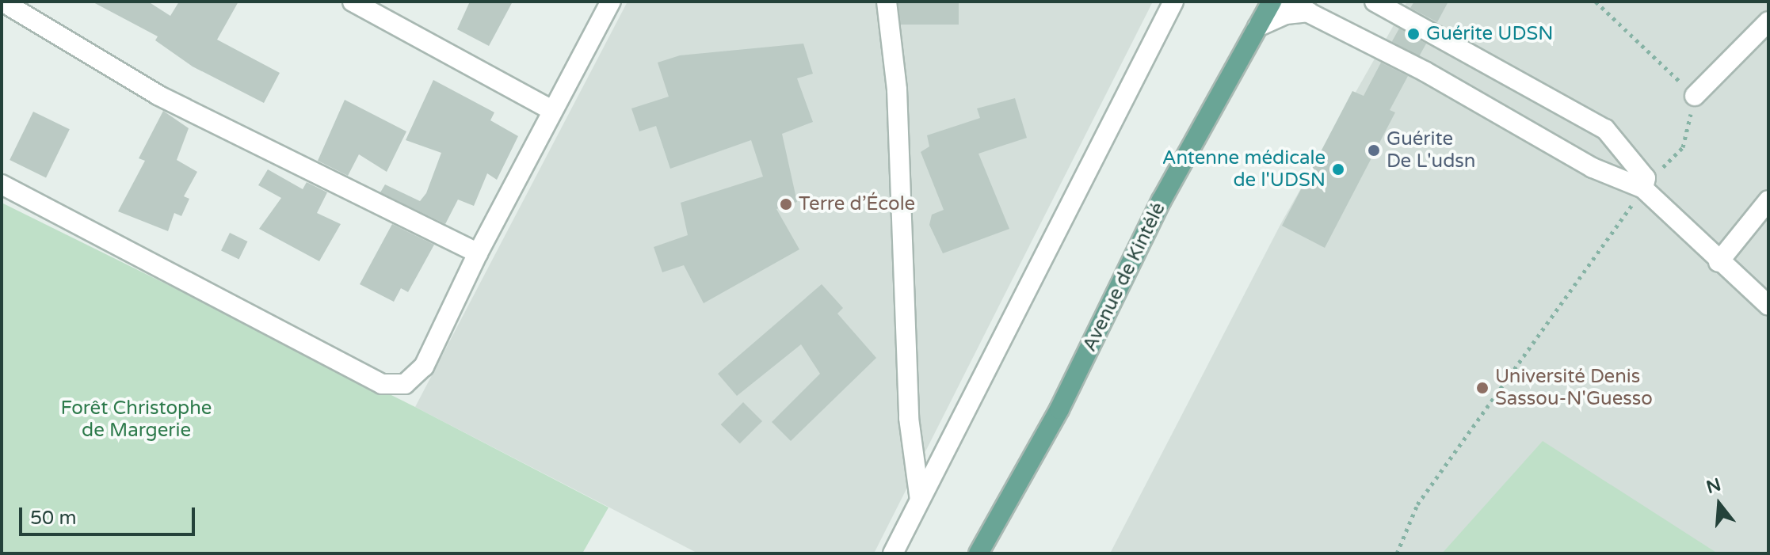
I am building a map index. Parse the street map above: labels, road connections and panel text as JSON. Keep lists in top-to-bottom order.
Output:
{
  "streets": {
    "main road": ["Avenue de Kintélé"]
  },
  "parks": ["Forêt Christophe de Margerie"],
  "places": [
    "Guérite UDSN",
    "Guérite De L'udsn",
    "Antenne médicale de l'UDSN",
    "Terre d’École",
    "Université Denis Sassou-N'Guesso"
  ],
  "scale_bar": "50 m",
  "north": "top"
}
